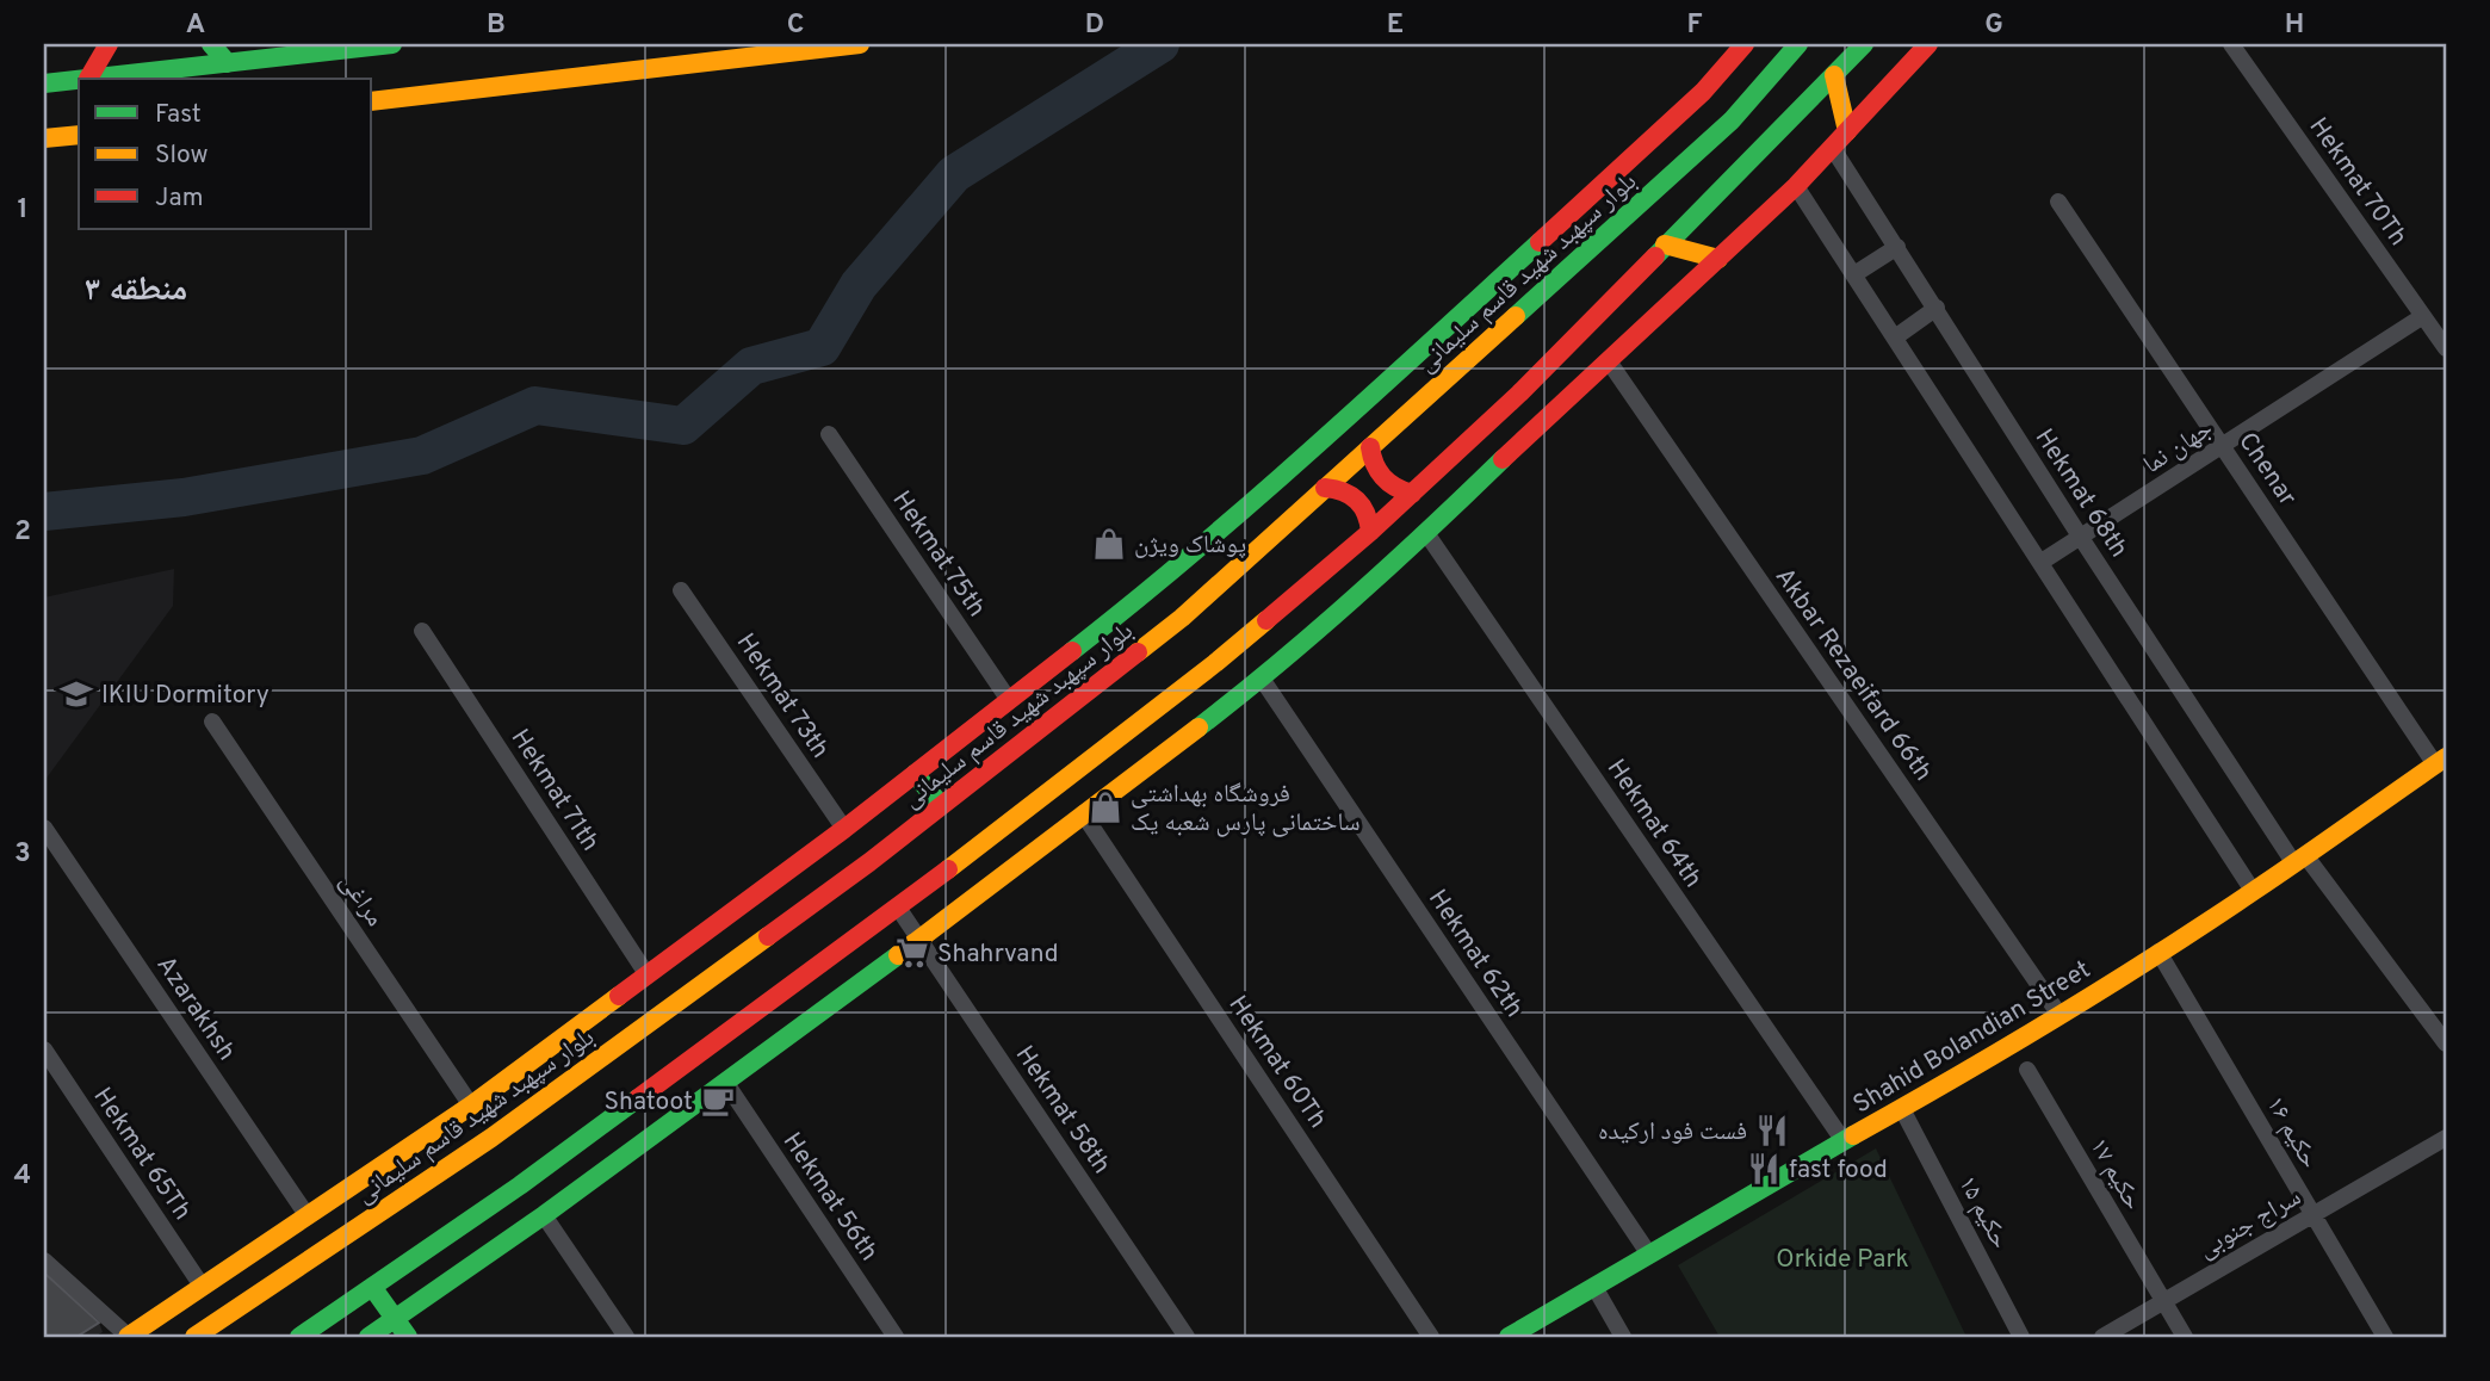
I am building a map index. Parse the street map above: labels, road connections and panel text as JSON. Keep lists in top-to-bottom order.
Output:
{
  "streets": {
    "main road": ["بلوار سپهبد شهید قاسم سلیمانی", "Shahid Bolandian Street"],
    "street": [
      "Hekmat 70Th",
      "جهان نما",
      "Chenar",
      "Hekmat 68th",
      "Hekmat 75th",
      "Akbar Rezaeifard 66th",
      "Hekmat 73th",
      "Hekmat 71th",
      "Hekmat 64th",
      "مراغی",
      "Hekmat 62th",
      "Azarakhsh",
      "Hekmat 60Th",
      "Hekmat 58th",
      "حکیم ۱۶",
      "Hekmat 65Th",
      "حکیم ۱۷",
      "Hekmat 56th",
      "حکیم ۱۵",
      "سراج جنوبی"
    ]
  },
  "crossings": [
    ["Hekmat 70Th", "جهان نما"],
    ["جهان نما", "Chenar"],
    ["جهان نما", "Hekmat 68th"],
    ["Chenar", "Shahid Bolandian Street"],
    ["Hekmat 68th", "Shahid Bolandian Street"],
    ["Akbar Rezaeifard 66th", "Shahid Bolandian Street"],
    ["Hekmat 64th", "Shahid Bolandian Street"],
    ["Hekmat 62th", "Shahid Bolandian Street"],
    ["Shahid Bolandian Street", "حکیم ۱۶"],
    ["Shahid Bolandian Street", "حکیم ۱۵"],
    ["حکیم ۱۶", "سراج جنوبی"],
    ["حکیم ۱۷", "سراج جنوبی"]
  ],
  "districts": ["منطقه ۳"],
  "parks": ["Orkide Park"],
  "places": {
    "shop": ["پوشاک ویژن", "فروشگاه بهداشتی ساختمانی پارس شعبه یک"],
    "school or university": ["IKIU Dormitory"],
    "supermarket": ["Shahrvand"],
    "cafe": ["Shatoot"],
    "restaurant": ["فست فود ارکیده", "fast food"]
  },
  "legend": ["Fast", "Slow", "Jam"],
  "grid": {
    "columns": [
      "A",
      "B",
      "C",
      "D",
      "E",
      "F",
      "G",
      "H"
    ],
    "rows": [
      "1",
      "2",
      "3",
      "4"
    ]
  }
}
